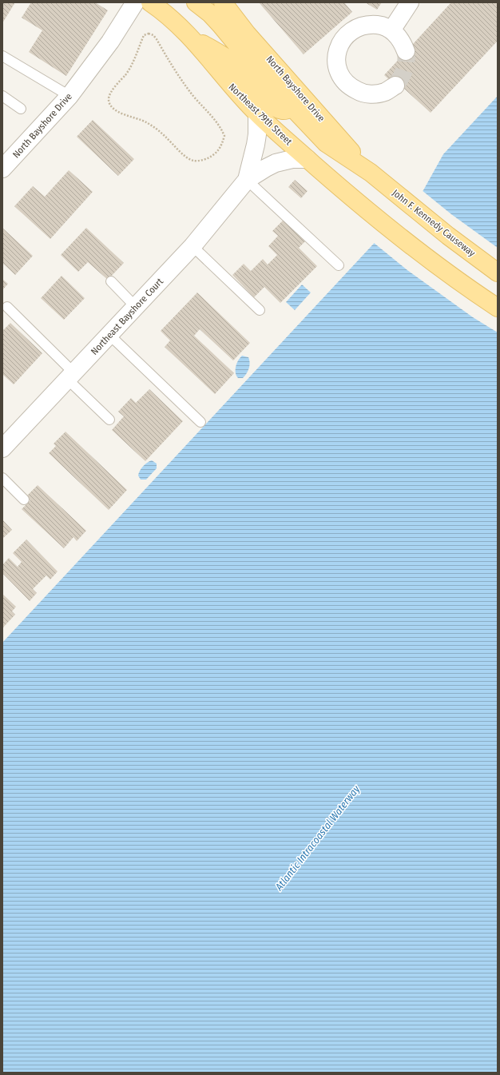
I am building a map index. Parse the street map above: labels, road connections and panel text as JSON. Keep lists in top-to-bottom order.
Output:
{
  "streets": {
    "main road": ["North Bayshore Drive", "Northeast 79th Street", "John F. Kennedy Causeway"],
    "street": ["Northeast Bayshore Court"]
  },
  "crossings": [
    ["North Bayshore Drive", "John F. Kennedy Causeway"],
    ["Northeast 79th Street", "Northeast Bayshore Court"]
  ],
  "water": ["Atlantic Intracoastal Waterway"]
}
